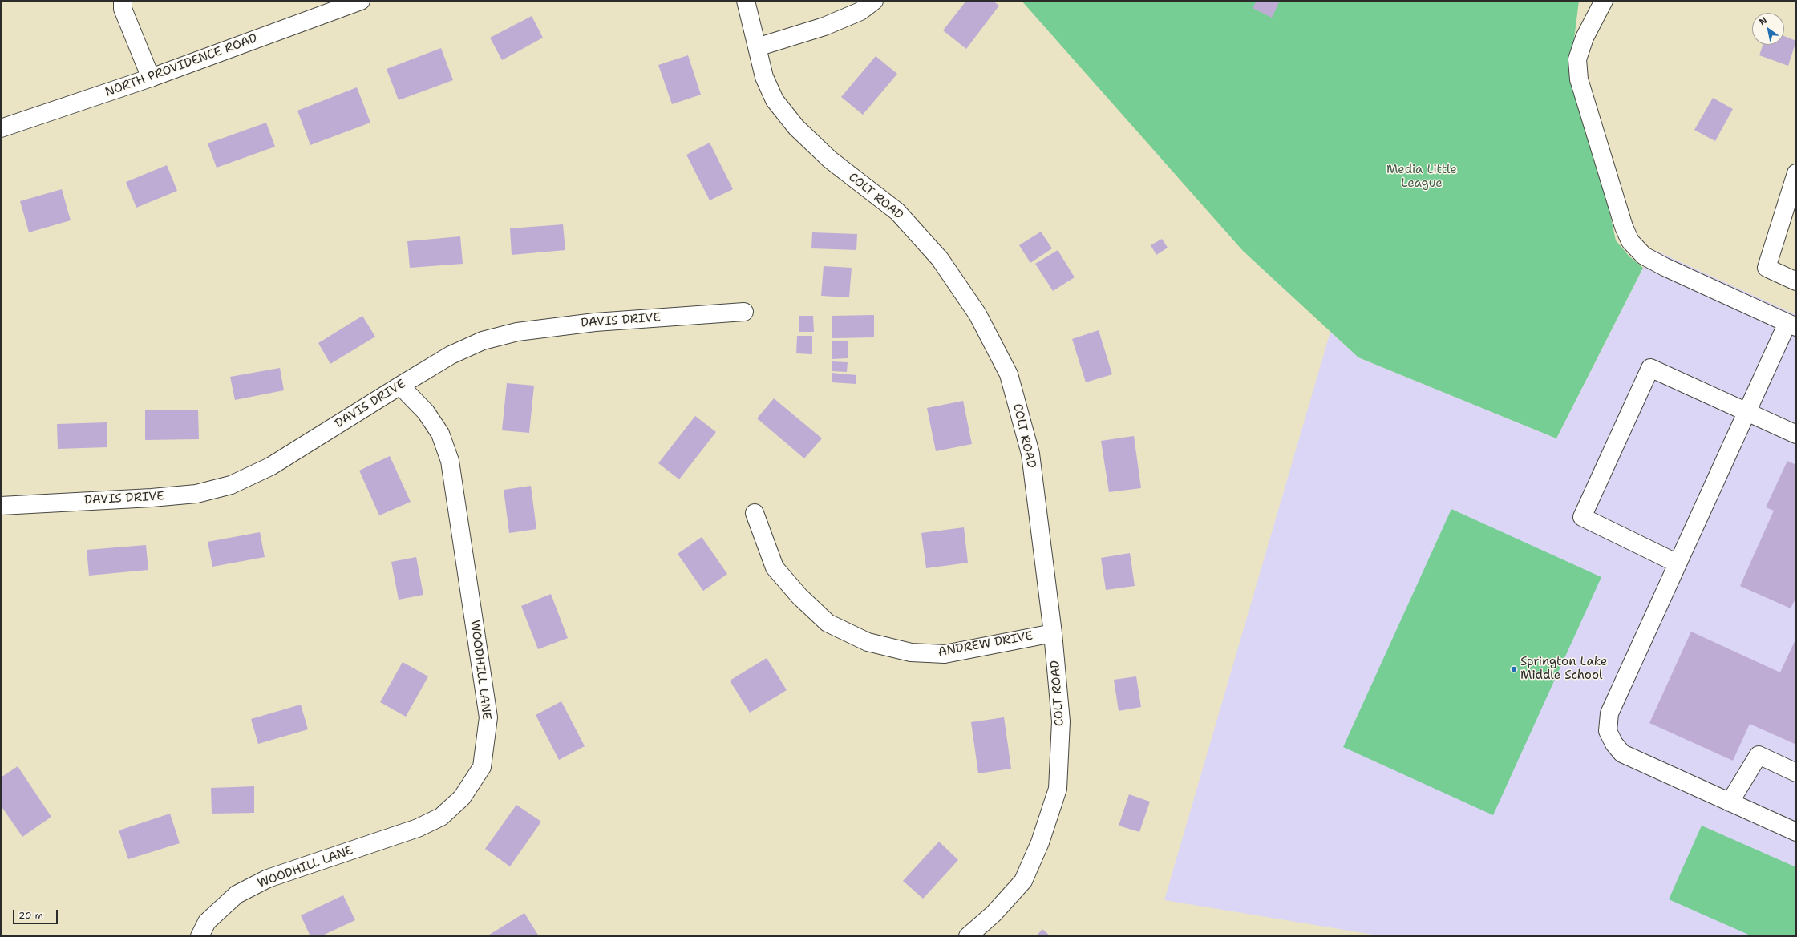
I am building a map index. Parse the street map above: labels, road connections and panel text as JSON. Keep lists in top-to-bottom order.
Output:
{
  "streets": {
    "street": [
      "NORTH PROVIDENCE ROAD",
      "COLT ROAD",
      "DAVIS DRIVE",
      "ANDREW DRIVE",
      "WOODHILL LANE"
    ]
  },
  "crossings": [
    ["COLT ROAD", "ANDREW DRIVE"],
    ["DAVIS DRIVE", "WOODHILL LANE"]
  ],
  "parks": ["Media Little League"],
  "places": ["Springton Lake Middle School"],
  "scale_bar": "20 m",
  "north": "top left"
}
